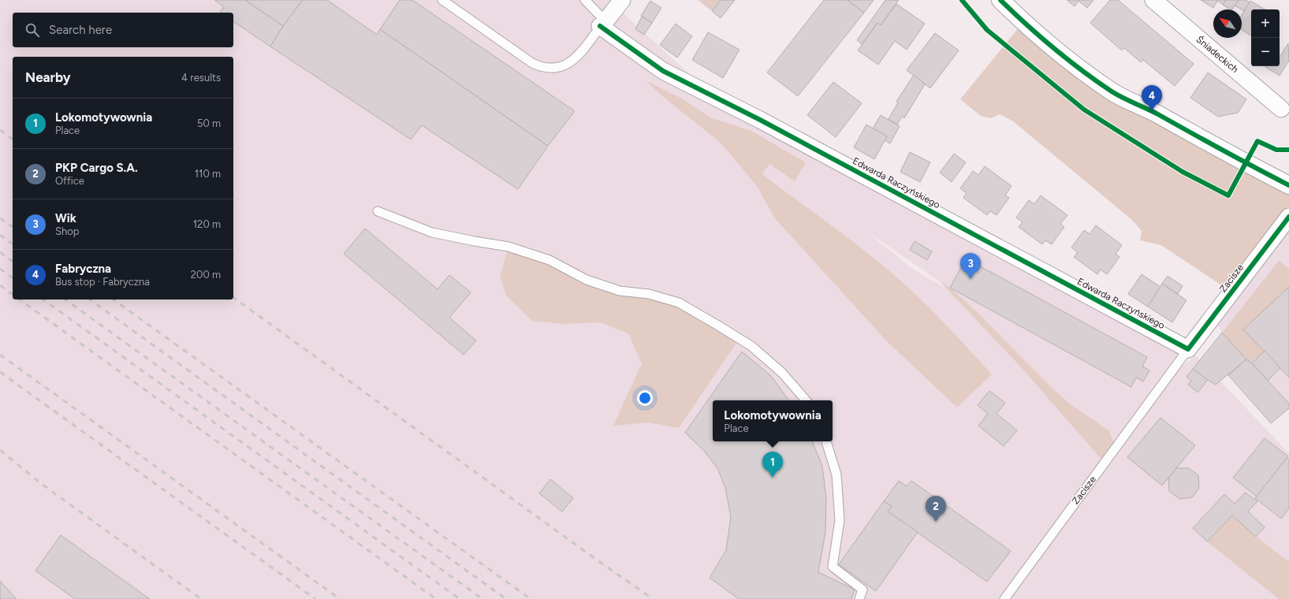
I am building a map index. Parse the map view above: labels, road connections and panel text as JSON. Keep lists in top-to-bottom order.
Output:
{
  "streets": {
    "street": ["Śniadeckich", "Edwarda Raczyńskiego", "Zacisze"]
  },
  "crossings": [
    ["Edwarda Raczyńskiego", "Zacisze"]
  ],
  "north": "top left",
  "page": {
    "map_buttons": ["+", "−"],
    "search": "Search here",
    "heading": ["Nearby", "4 results"],
    "pins": [
      "4",
      "3",
      "1",
      "2"
    ],
    "list": [
      {
        "mark": "1",
        "name": "Lokomotywownia",
        "note": "Place",
        "value": "50 m"
      },
      {
        "mark": "2",
        "name": "PKP Cargo S.A.",
        "note": "Office",
        "value": "110 m"
      },
      {
        "mark": "3",
        "name": "Wik",
        "note": "Shop",
        "value": "120 m"
      },
      {
        "mark": "4",
        "name": "Fabryczna",
        "note": "Bus stop · Fabryczna",
        "value": "200 m"
      }
    ],
    "popup": ["Lokomotywownia", "Place"]
  }
}
